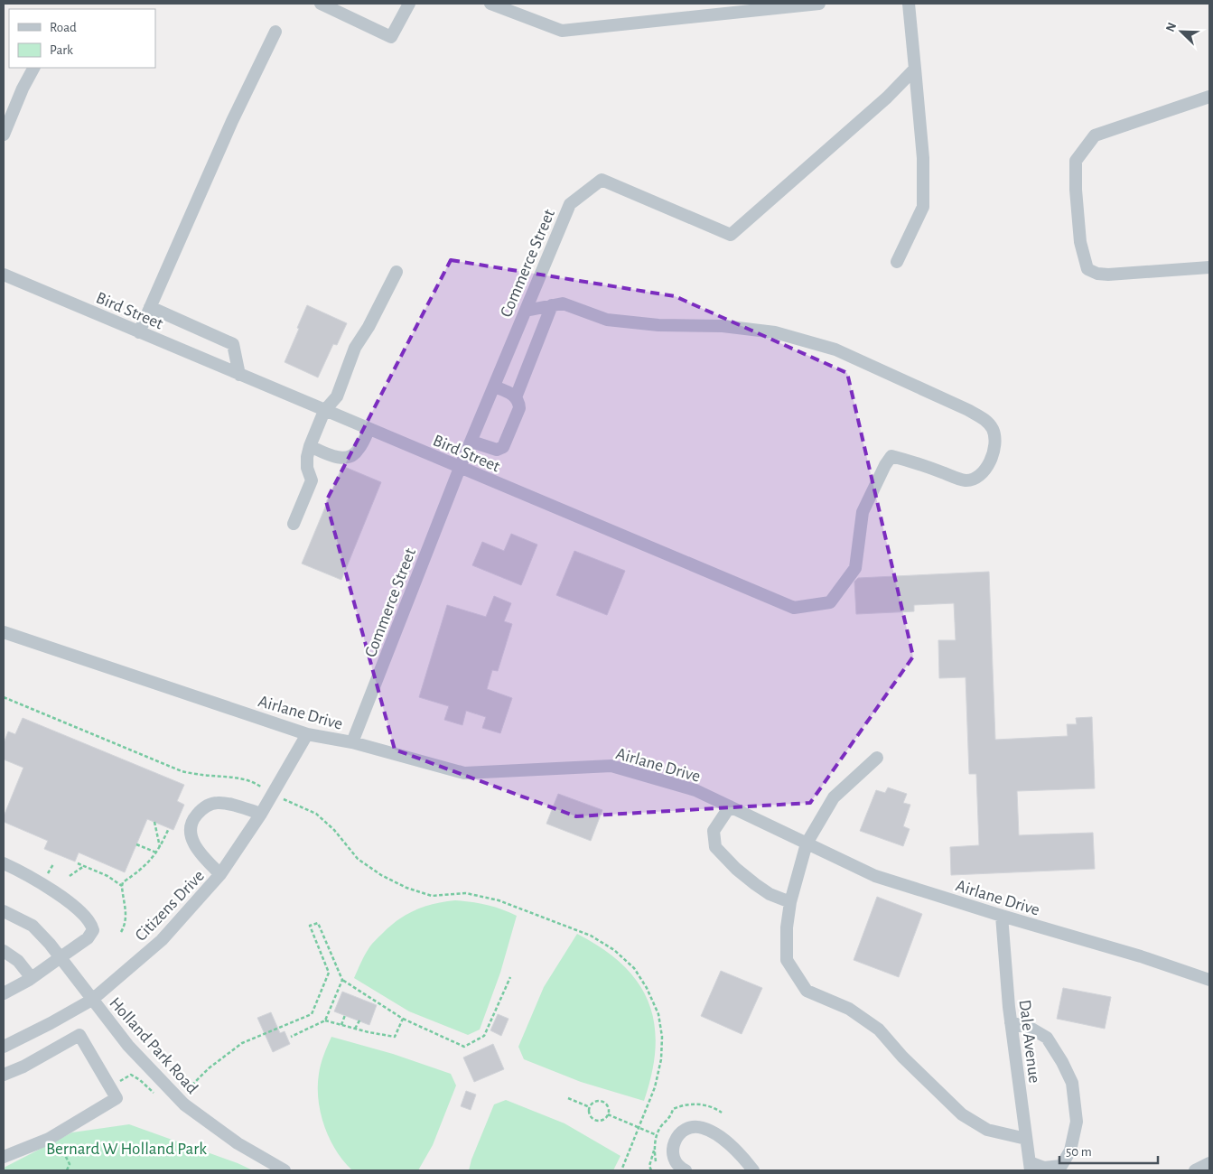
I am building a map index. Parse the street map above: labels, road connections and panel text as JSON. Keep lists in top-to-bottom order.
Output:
{
  "streets": {
    "street": [
      "Commerce Street",
      "Bird Street",
      "Airlane Drive",
      "Citizens Drive",
      "Dale Avenue",
      "Holland Park Road"
    ]
  },
  "crossings": [
    ["Commerce Street", "Bird Street"],
    ["Commerce Street", "Airlane Drive"],
    ["Airlane Drive", "Citizens Drive"],
    ["Airlane Drive", "Dale Avenue"],
    ["Citizens Drive", "Holland Park Road"]
  ],
  "parks": ["Bernard W Holland Park"],
  "legend": ["Road", "Park"],
  "scale_bar": "50 m",
  "north": "top left"
}
